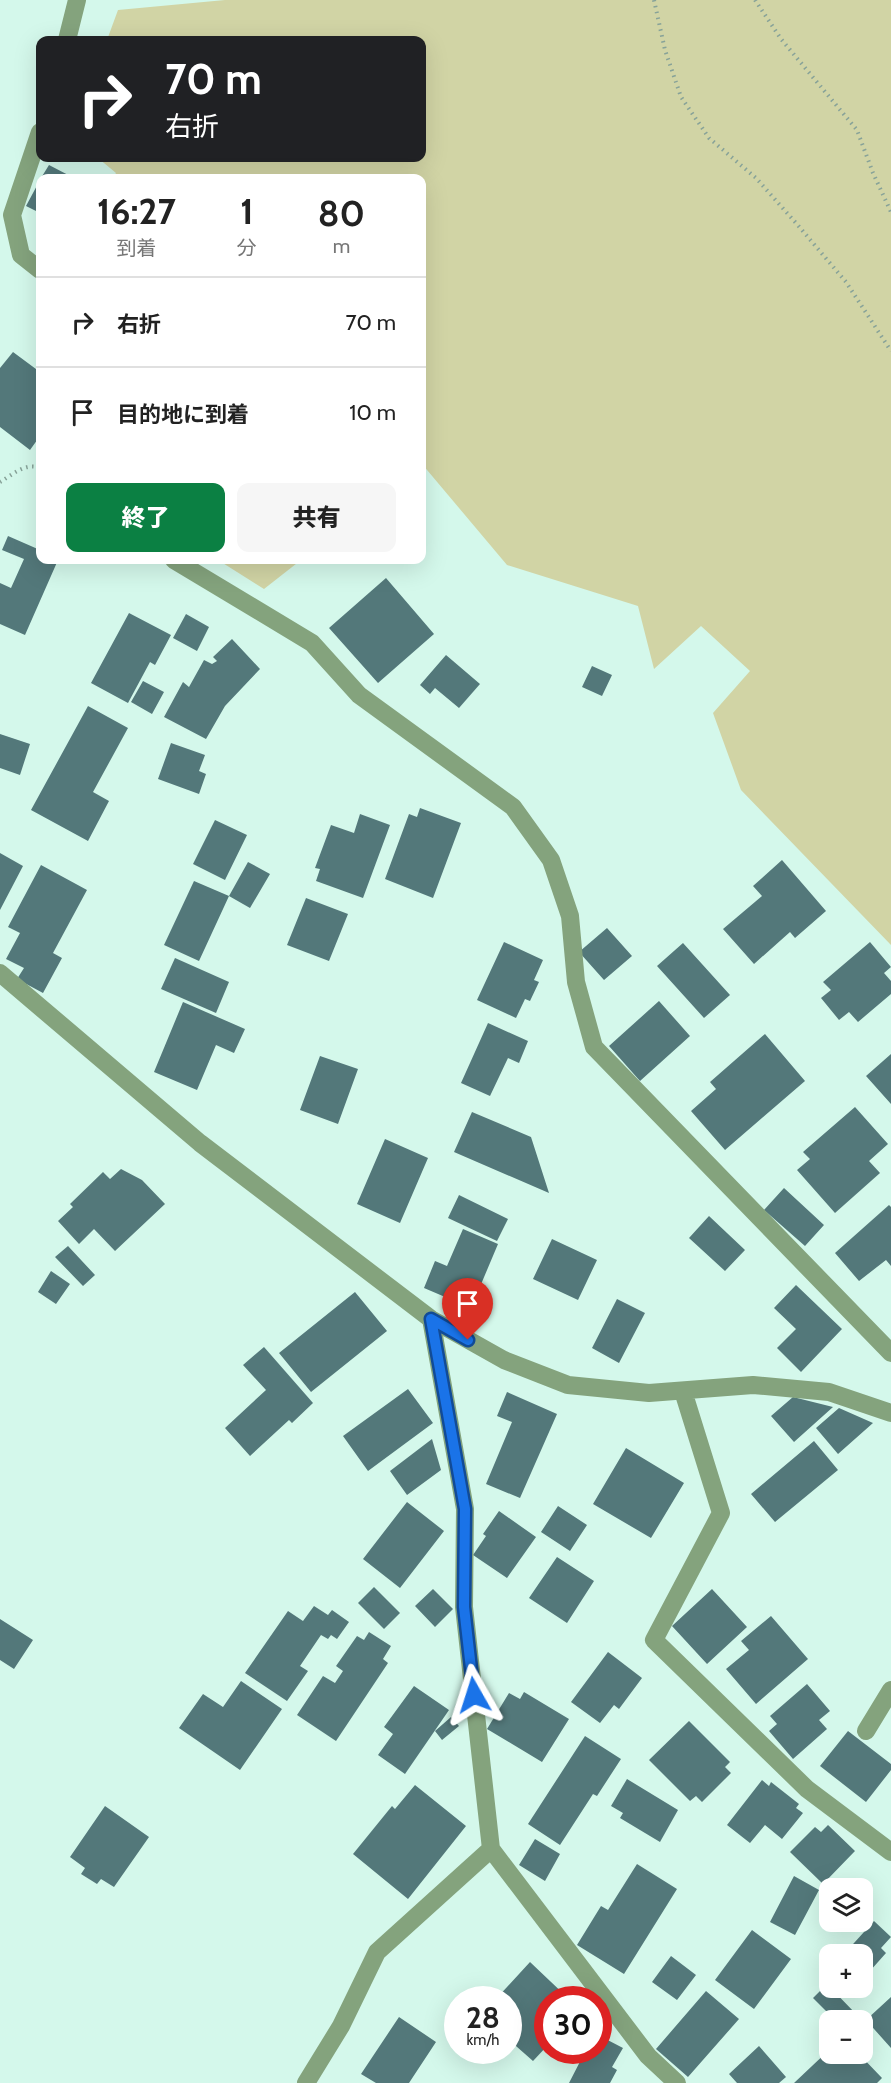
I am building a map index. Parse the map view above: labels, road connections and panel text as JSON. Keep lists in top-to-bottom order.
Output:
{
  "page": {
    "turn": ["70 m", "右折"],
    "eta": [
      "16:27",
      "到着",
      "1",
      "分",
      "80",
      "m"
    ],
    "list": [
      {
        "name": "右折",
        "value": "70 m"
      },
      {
        "name": "目的地に到着",
        "value": "10 m"
      }
    ],
    "buttons": ["終了", "共有"],
    "map_buttons": ["+", "−"],
    "speed": "28 km/h",
    "limit": "30"
  }
}
